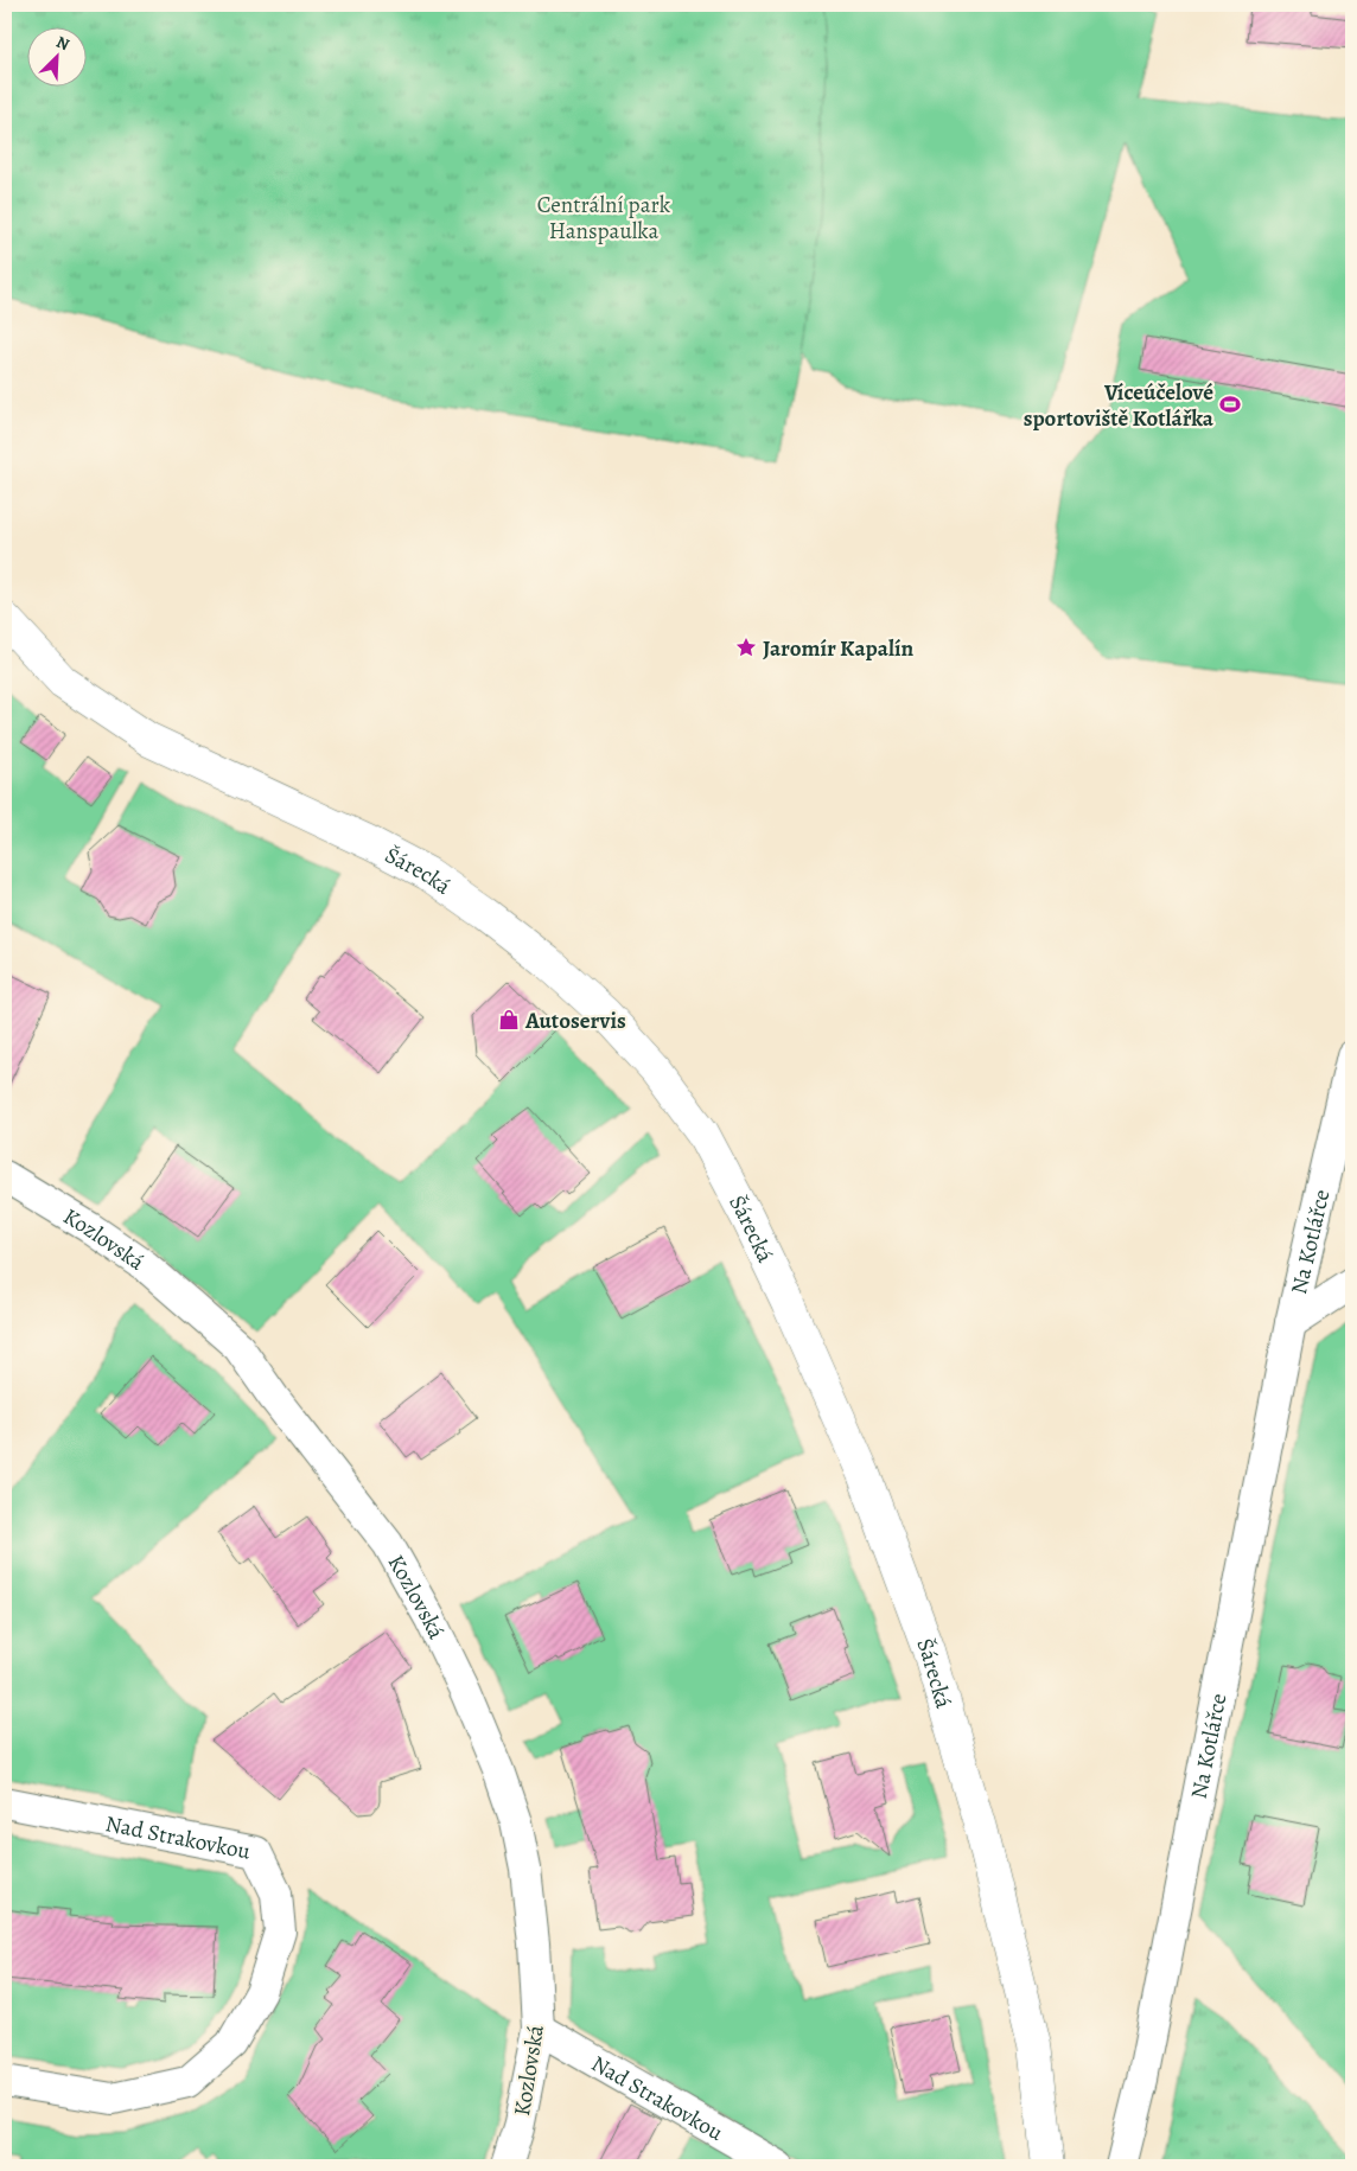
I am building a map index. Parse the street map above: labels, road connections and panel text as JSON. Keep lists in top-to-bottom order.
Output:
{
  "streets": {
    "street": [
      "Šárecká",
      "Kozlovská",
      "Na Kotlářce",
      "Nad Strakovkou"
    ]
  },
  "crossings": [
    ["Kozlovská", "Nad Strakovkou"]
  ],
  "parks": ["Centrální park Hanspaulka"],
  "places": {
    "sports": ["Víceúčelové sportoviště Kotlářka"],
    "place": ["Jaromír Kapalín"],
    "shop": ["Autoservis"]
  },
  "north": "top right"
}
